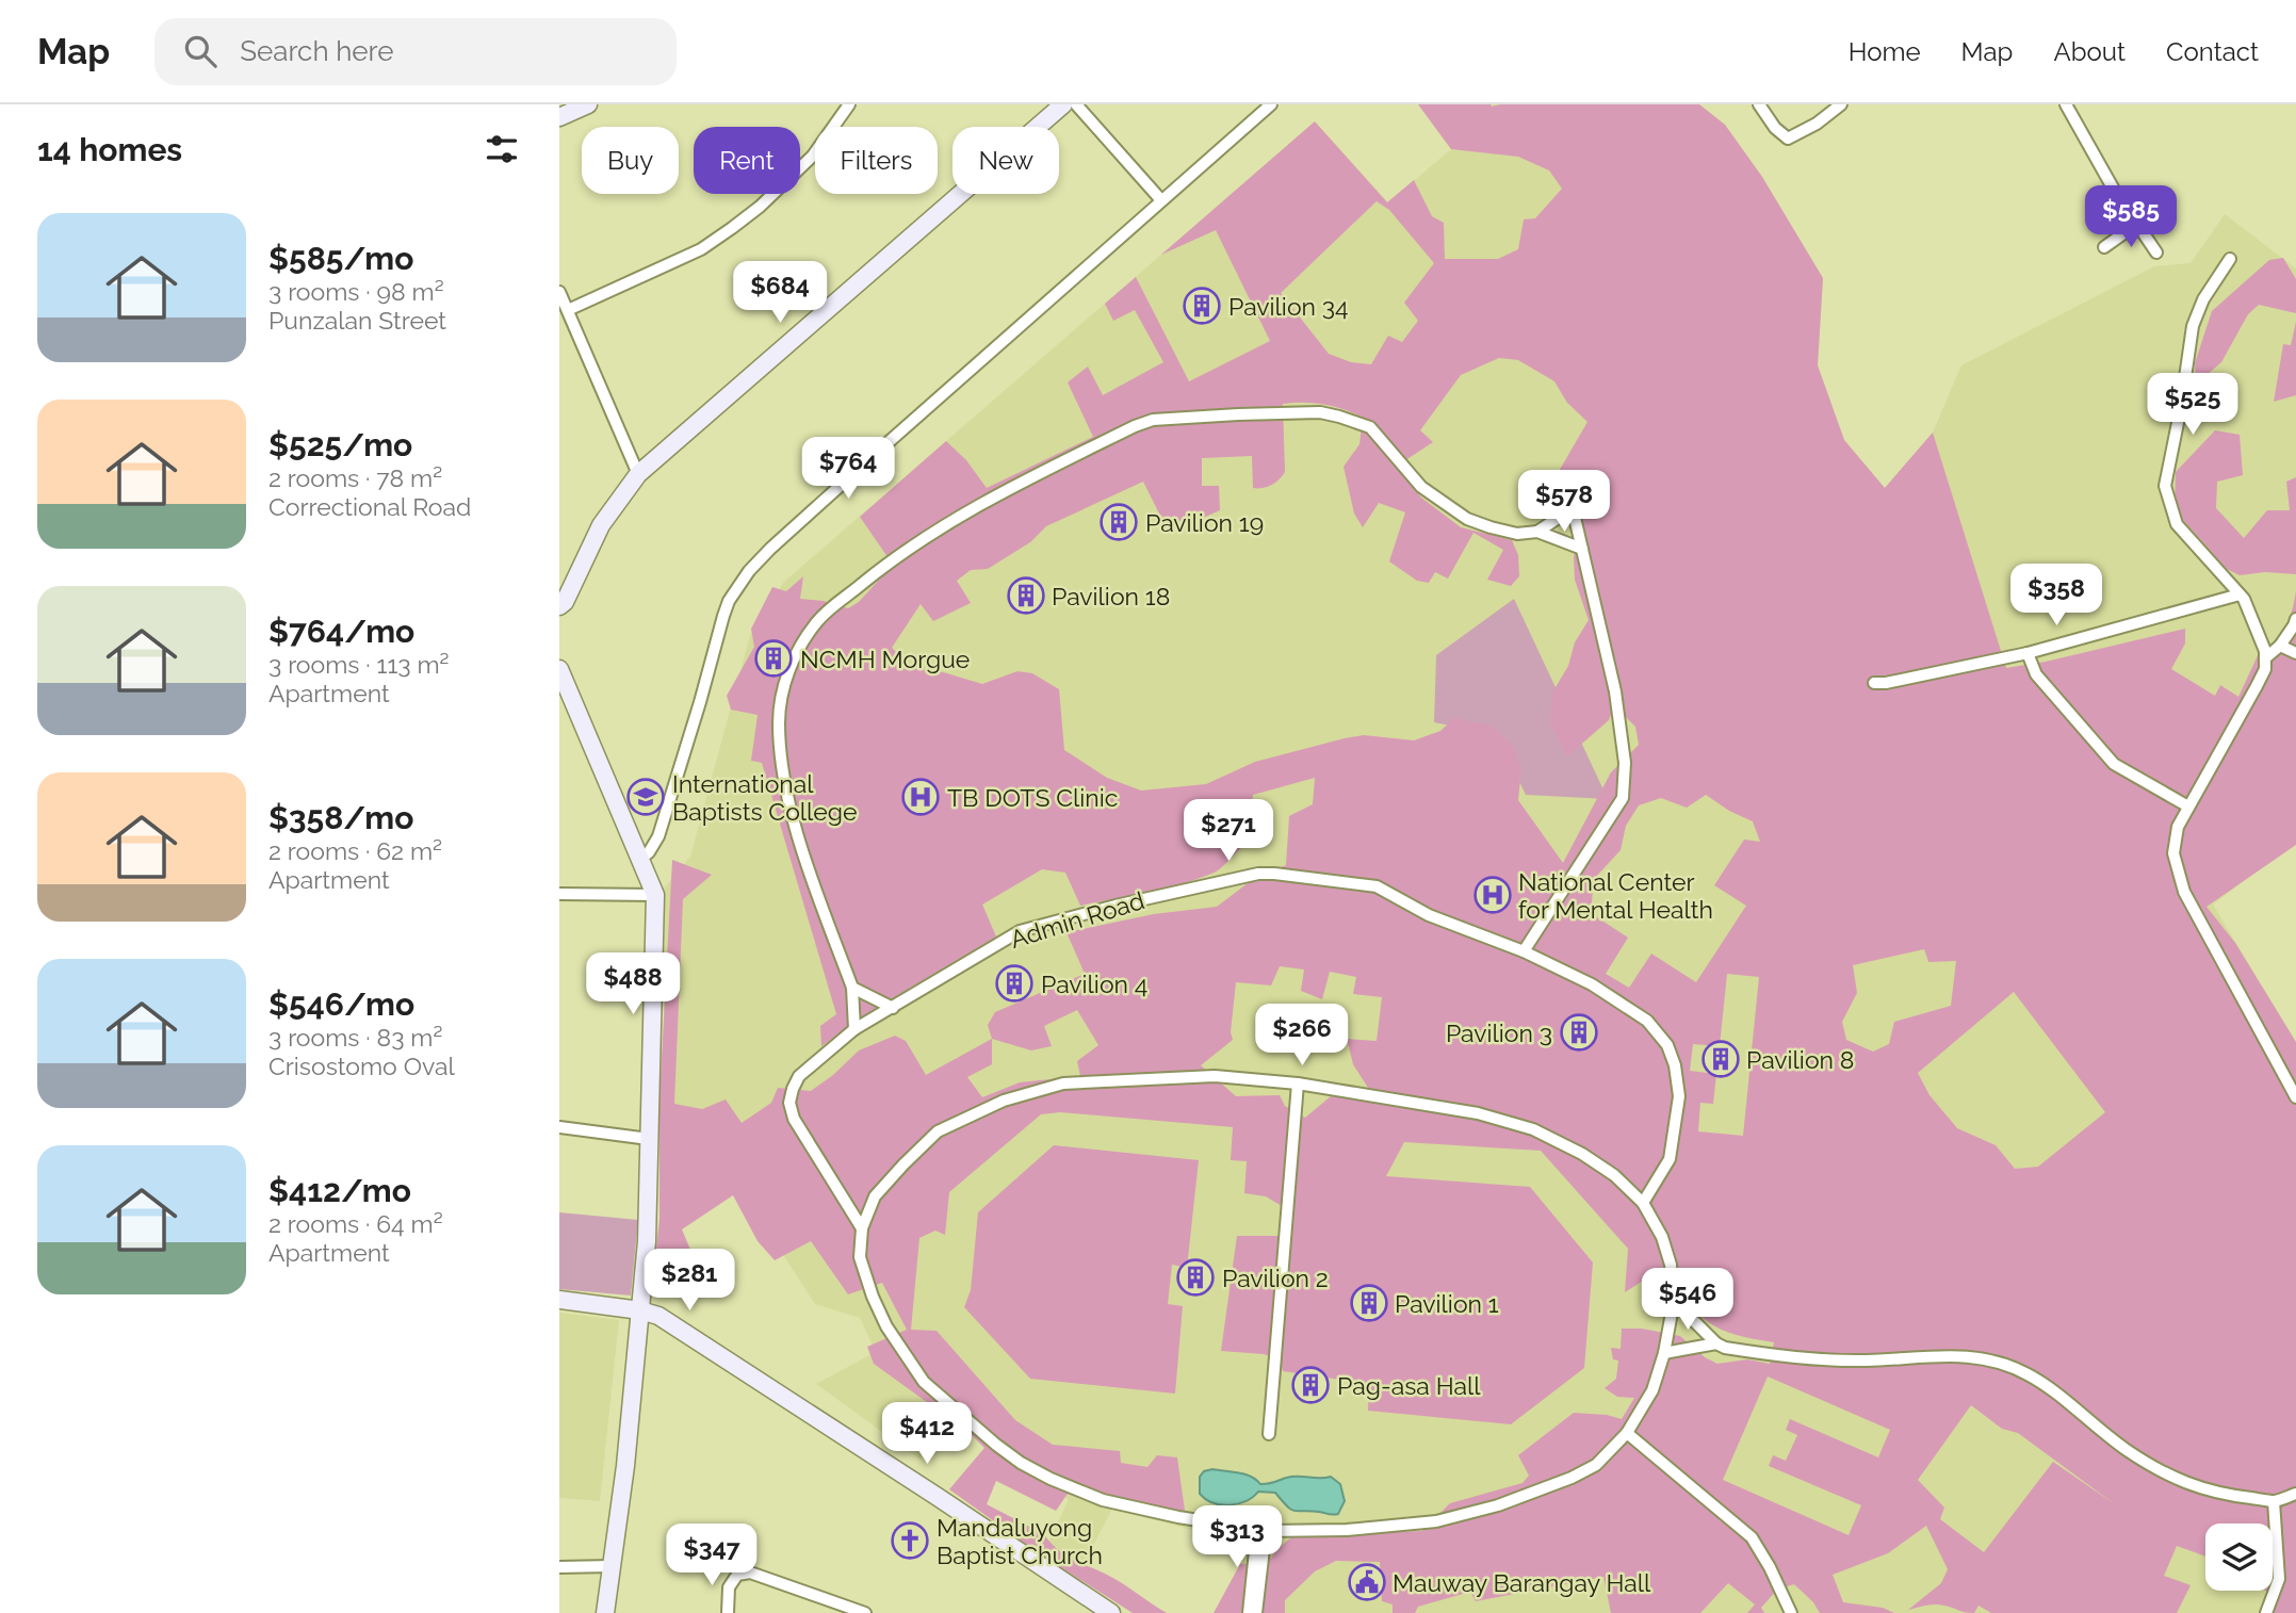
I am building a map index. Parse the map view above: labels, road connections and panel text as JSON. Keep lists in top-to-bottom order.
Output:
{
  "streets": {
    "street": ["Admin Road"]
  },
  "places": {
    "building": [
      "Pavilion 34",
      "Pavilion 19",
      "Pavilion 18",
      "NCMH Morgue",
      "Pavilion 4",
      "Pavilion 3",
      "Pavilion 8",
      "Pavilion 2",
      "Pavilion 1",
      "Pag-asa Hall"
    ],
    "school or university": ["International Baptists College"],
    "hospital": ["TB DOTS Clinic", "National Center for Mental Health"],
    "church": ["Mandaluyong Baptist Church"],
    "public building": ["Mauway Barangay Hall"]
  },
  "page": {
    "header": "Map",
    "search": "Search here",
    "nav": [
      "Home",
      "Map",
      "About",
      "Contact"
    ],
    "heading": "14 homes",
    "chip": [
      "Buy",
      "Rent",
      "Filters",
      "New"
    ],
    "price": [
      "$585",
      "$684",
      "$525",
      "$764",
      "$578",
      "$358",
      "$271",
      "$488",
      "$266",
      "$281",
      "$546",
      "$412",
      "$313",
      "$347"
    ],
    "list": [
      {
        "name": "$585/mo",
        "note": "3 rooms · 98 m² · Punzalan Street"
      },
      {
        "name": "$525/mo",
        "note": "2 rooms · 78 m² · Correctional Road"
      },
      {
        "name": "$764/mo",
        "note": "3 rooms · 113 m² · Apartment"
      },
      {
        "name": "$358/mo",
        "note": "2 rooms · 62 m² · Apartment"
      },
      {
        "name": "$546/mo",
        "note": "3 rooms · 83 m² · Crisostomo Oval"
      },
      {
        "name": "$412/mo",
        "note": "2 rooms · 64 m² · Apartment"
      }
    ]
  }
}
